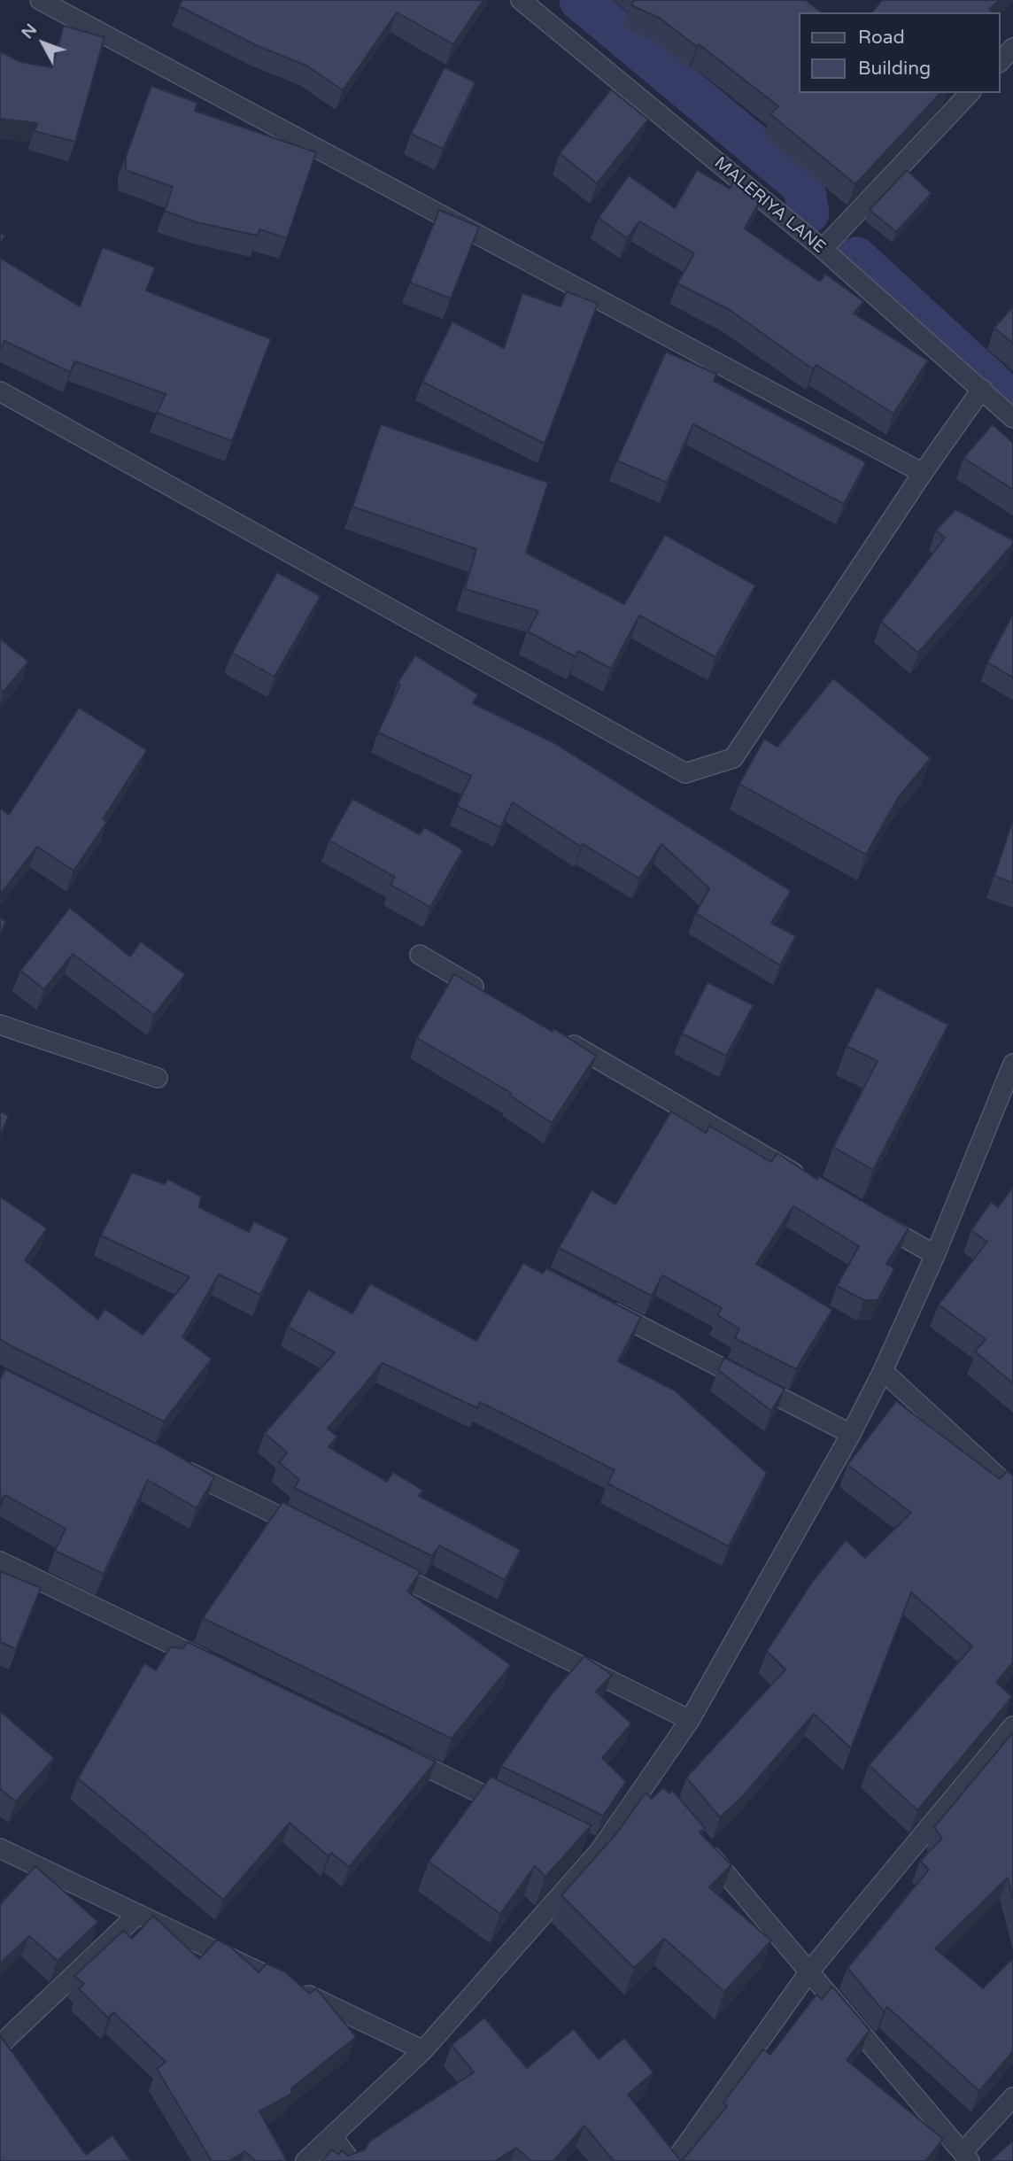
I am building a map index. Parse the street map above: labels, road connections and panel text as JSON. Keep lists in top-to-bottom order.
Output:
{
  "streets": {
    "street": ["MALERIYA LANE"]
  },
  "legend": ["Road", "Building"],
  "north": "top left"
}
